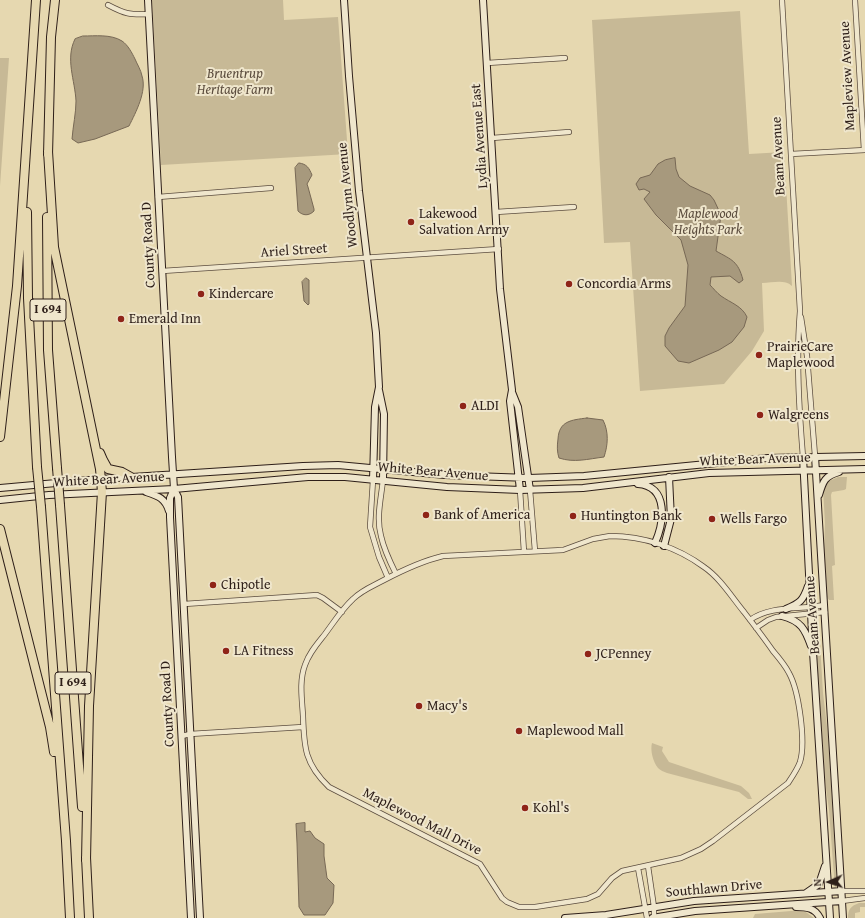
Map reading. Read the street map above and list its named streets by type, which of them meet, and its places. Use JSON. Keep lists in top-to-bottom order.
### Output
{
  "streets": {
    "highway": ["I 694"],
    "street": [
      "Mapleview Avenue",
      "Lydia Avenue East",
      "Beam Avenue",
      "Woodlynn Avenue",
      "County Road D",
      "Ariel Street",
      "White Bear Avenue",
      "Maplewood Mall Drive",
      "Southlawn Drive"
    ]
  },
  "crossings": [
    ["Lydia Avenue East", "Ariel Street"],
    ["Lydia Avenue East", "White Bear Avenue"],
    ["Beam Avenue", "White Bear Avenue"],
    ["Beam Avenue", "Southlawn Drive"],
    ["Woodlynn Avenue", "Ariel Street"],
    ["Woodlynn Avenue", "White Bear Avenue"],
    ["County Road D", "Ariel Street"],
    ["County Road D", "White Bear Avenue"]
  ],
  "parks": ["Bruentrup Heritage Farm", "Maplewood Heights Park"],
  "places": [
    "Lakewood Salvation Army",
    "Concordia Arms",
    "Kindercare",
    "Emerald Inn",
    "PrairieCare Maplewood",
    "ALDI",
    "Walgreens",
    "Bank of America",
    "Huntington Bank",
    "Wells Fargo",
    "Chipotle",
    "LA Fitness",
    "JCPenney",
    "Macy's",
    "Maplewood Mall",
    "Kohl's"
  ],
  "north": "left"
}
